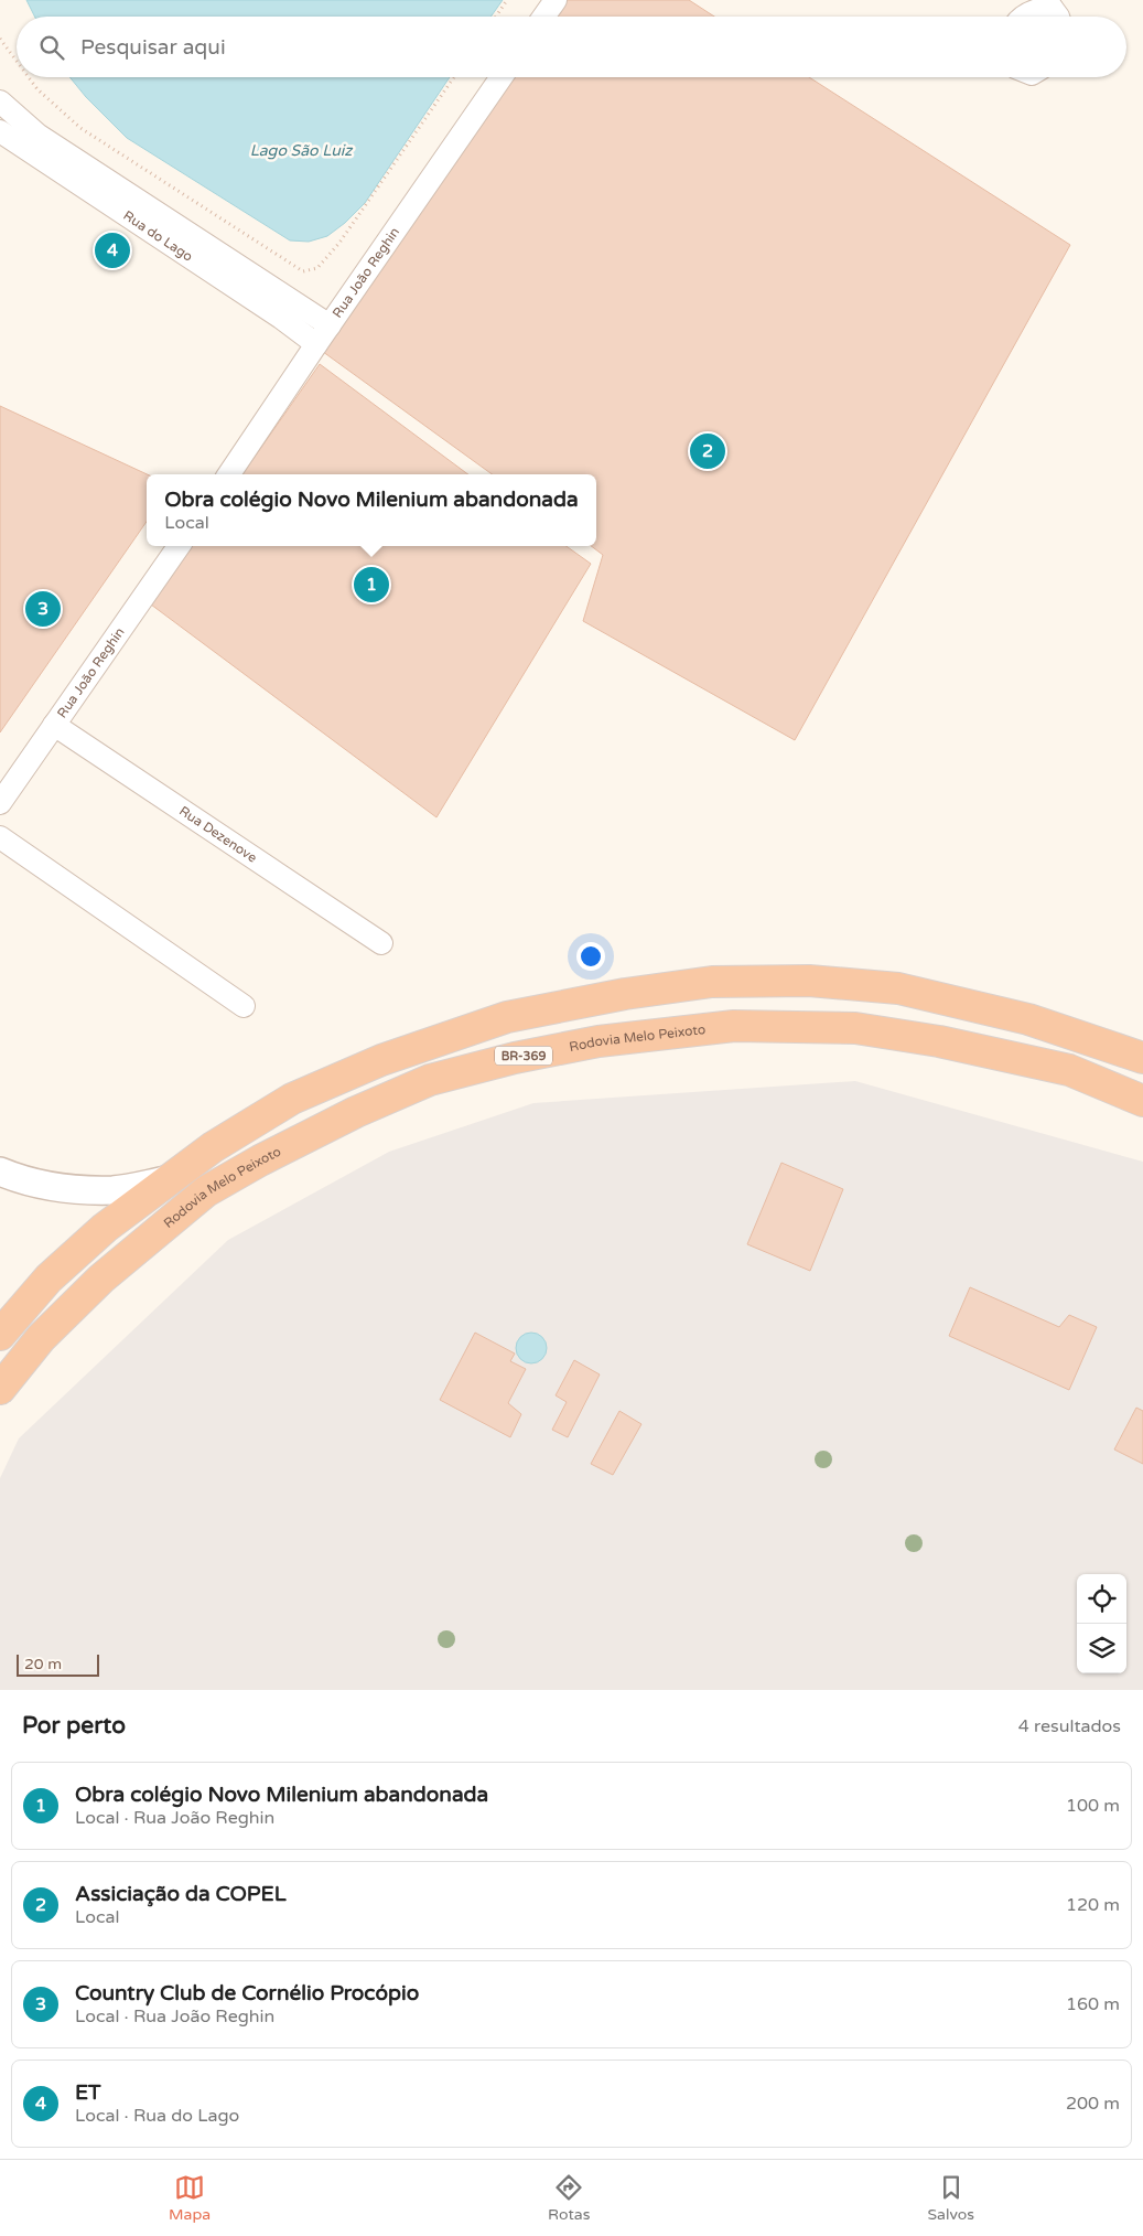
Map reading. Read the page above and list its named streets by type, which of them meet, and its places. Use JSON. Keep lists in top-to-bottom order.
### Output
{
  "streets": {
    "highway": ["Rodovia Melo Peixoto", "BR-369"],
    "street": ["Rua do Lago", "Rua João Reghin", "Rua Dezenove"]
  },
  "crossings": [
    ["Rua do Lago", "Rua João Reghin"],
    ["Rua João Reghin", "Rua Dezenove"]
  ],
  "water": ["Lago São Luiz"],
  "scale_bar": "20 m",
  "page": {
    "search": "Pesquisar aqui",
    "pins": [
      "4",
      "2",
      "1",
      "3"
    ],
    "popup": ["Obra colégio Novo Milenium abandonada", "Local"],
    "scale": "20 m",
    "heading": ["Por perto", "4 resultados"],
    "list": [
      {
        "mark": "1",
        "name": "Obra colégio Novo Milenium abandonada",
        "note": "Local · Rua João Reghin",
        "value": "100 m"
      },
      {
        "mark": "2",
        "name": "Assiciação da COPEL",
        "note": "Local",
        "value": "120 m"
      },
      {
        "mark": "3",
        "name": "Country Club de Cornélio Procópio",
        "note": "Local · Rua João Reghin",
        "value": "160 m"
      },
      {
        "mark": "4",
        "name": "ET",
        "note": "Local · Rua do Lago",
        "value": "200 m"
      }
    ],
    "nav": ["Mapa", "Rotas", "Salvos"]
  }
}
